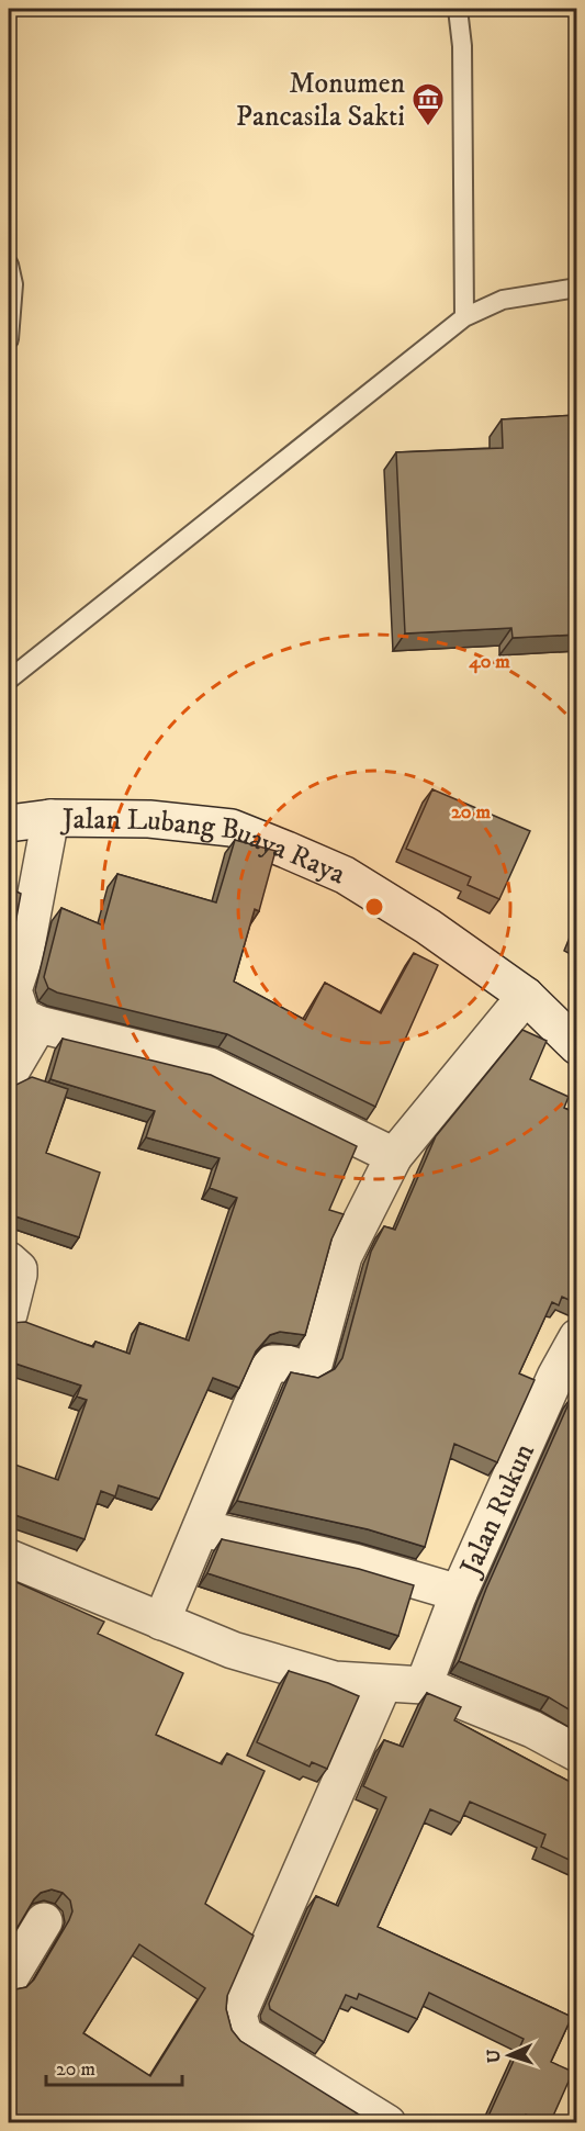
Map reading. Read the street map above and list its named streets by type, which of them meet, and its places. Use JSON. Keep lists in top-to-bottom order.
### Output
{
  "streets": {
    "street": ["Jalan Lubang Buaya Raya", "Jalan Rukun"]
  },
  "places": {
    "museum": ["Monumen Pancasila Sakti"]
  },
  "scale_bar": "20 m",
  "north": "left",
  "rings": ["40 m", "20 m"]
}
